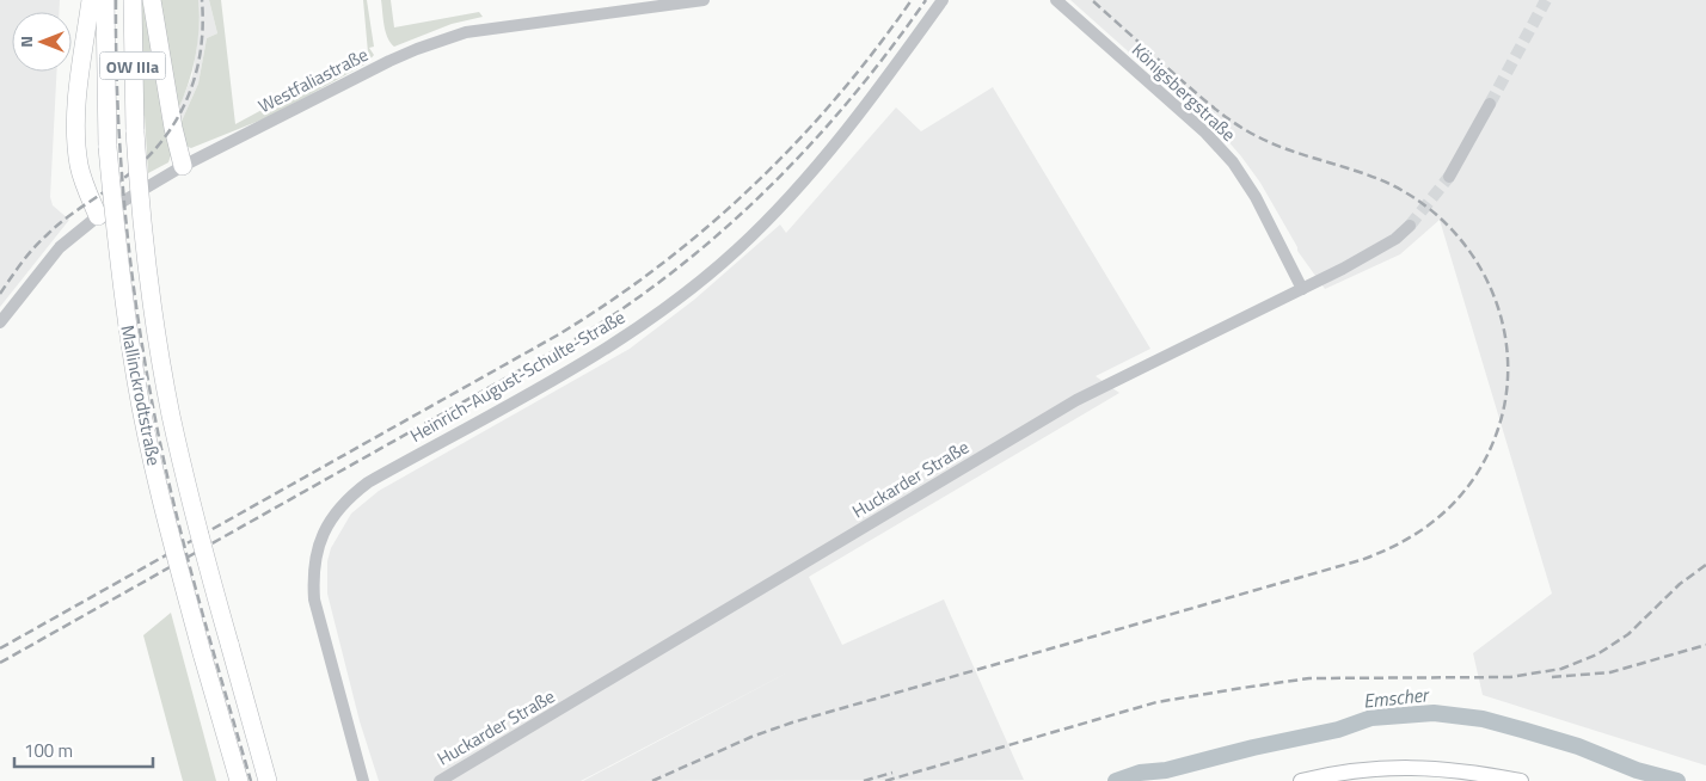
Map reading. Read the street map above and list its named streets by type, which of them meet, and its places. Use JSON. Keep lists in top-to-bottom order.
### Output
{
  "streets": {
    "highway": ["OW IIIa", "Mallinckrodtstraße"],
    "street": [
      "Westfaliastraße",
      "Königsbergstraße",
      "Heinrich-August-Schulte-Straße",
      "Huckarder Straße"
    ]
  },
  "crossings": [
    ["Königsbergstraße", "Huckarder Straße"]
  ],
  "water": ["Emscher"],
  "scale_bar": "100 m",
  "north": "left"
}
